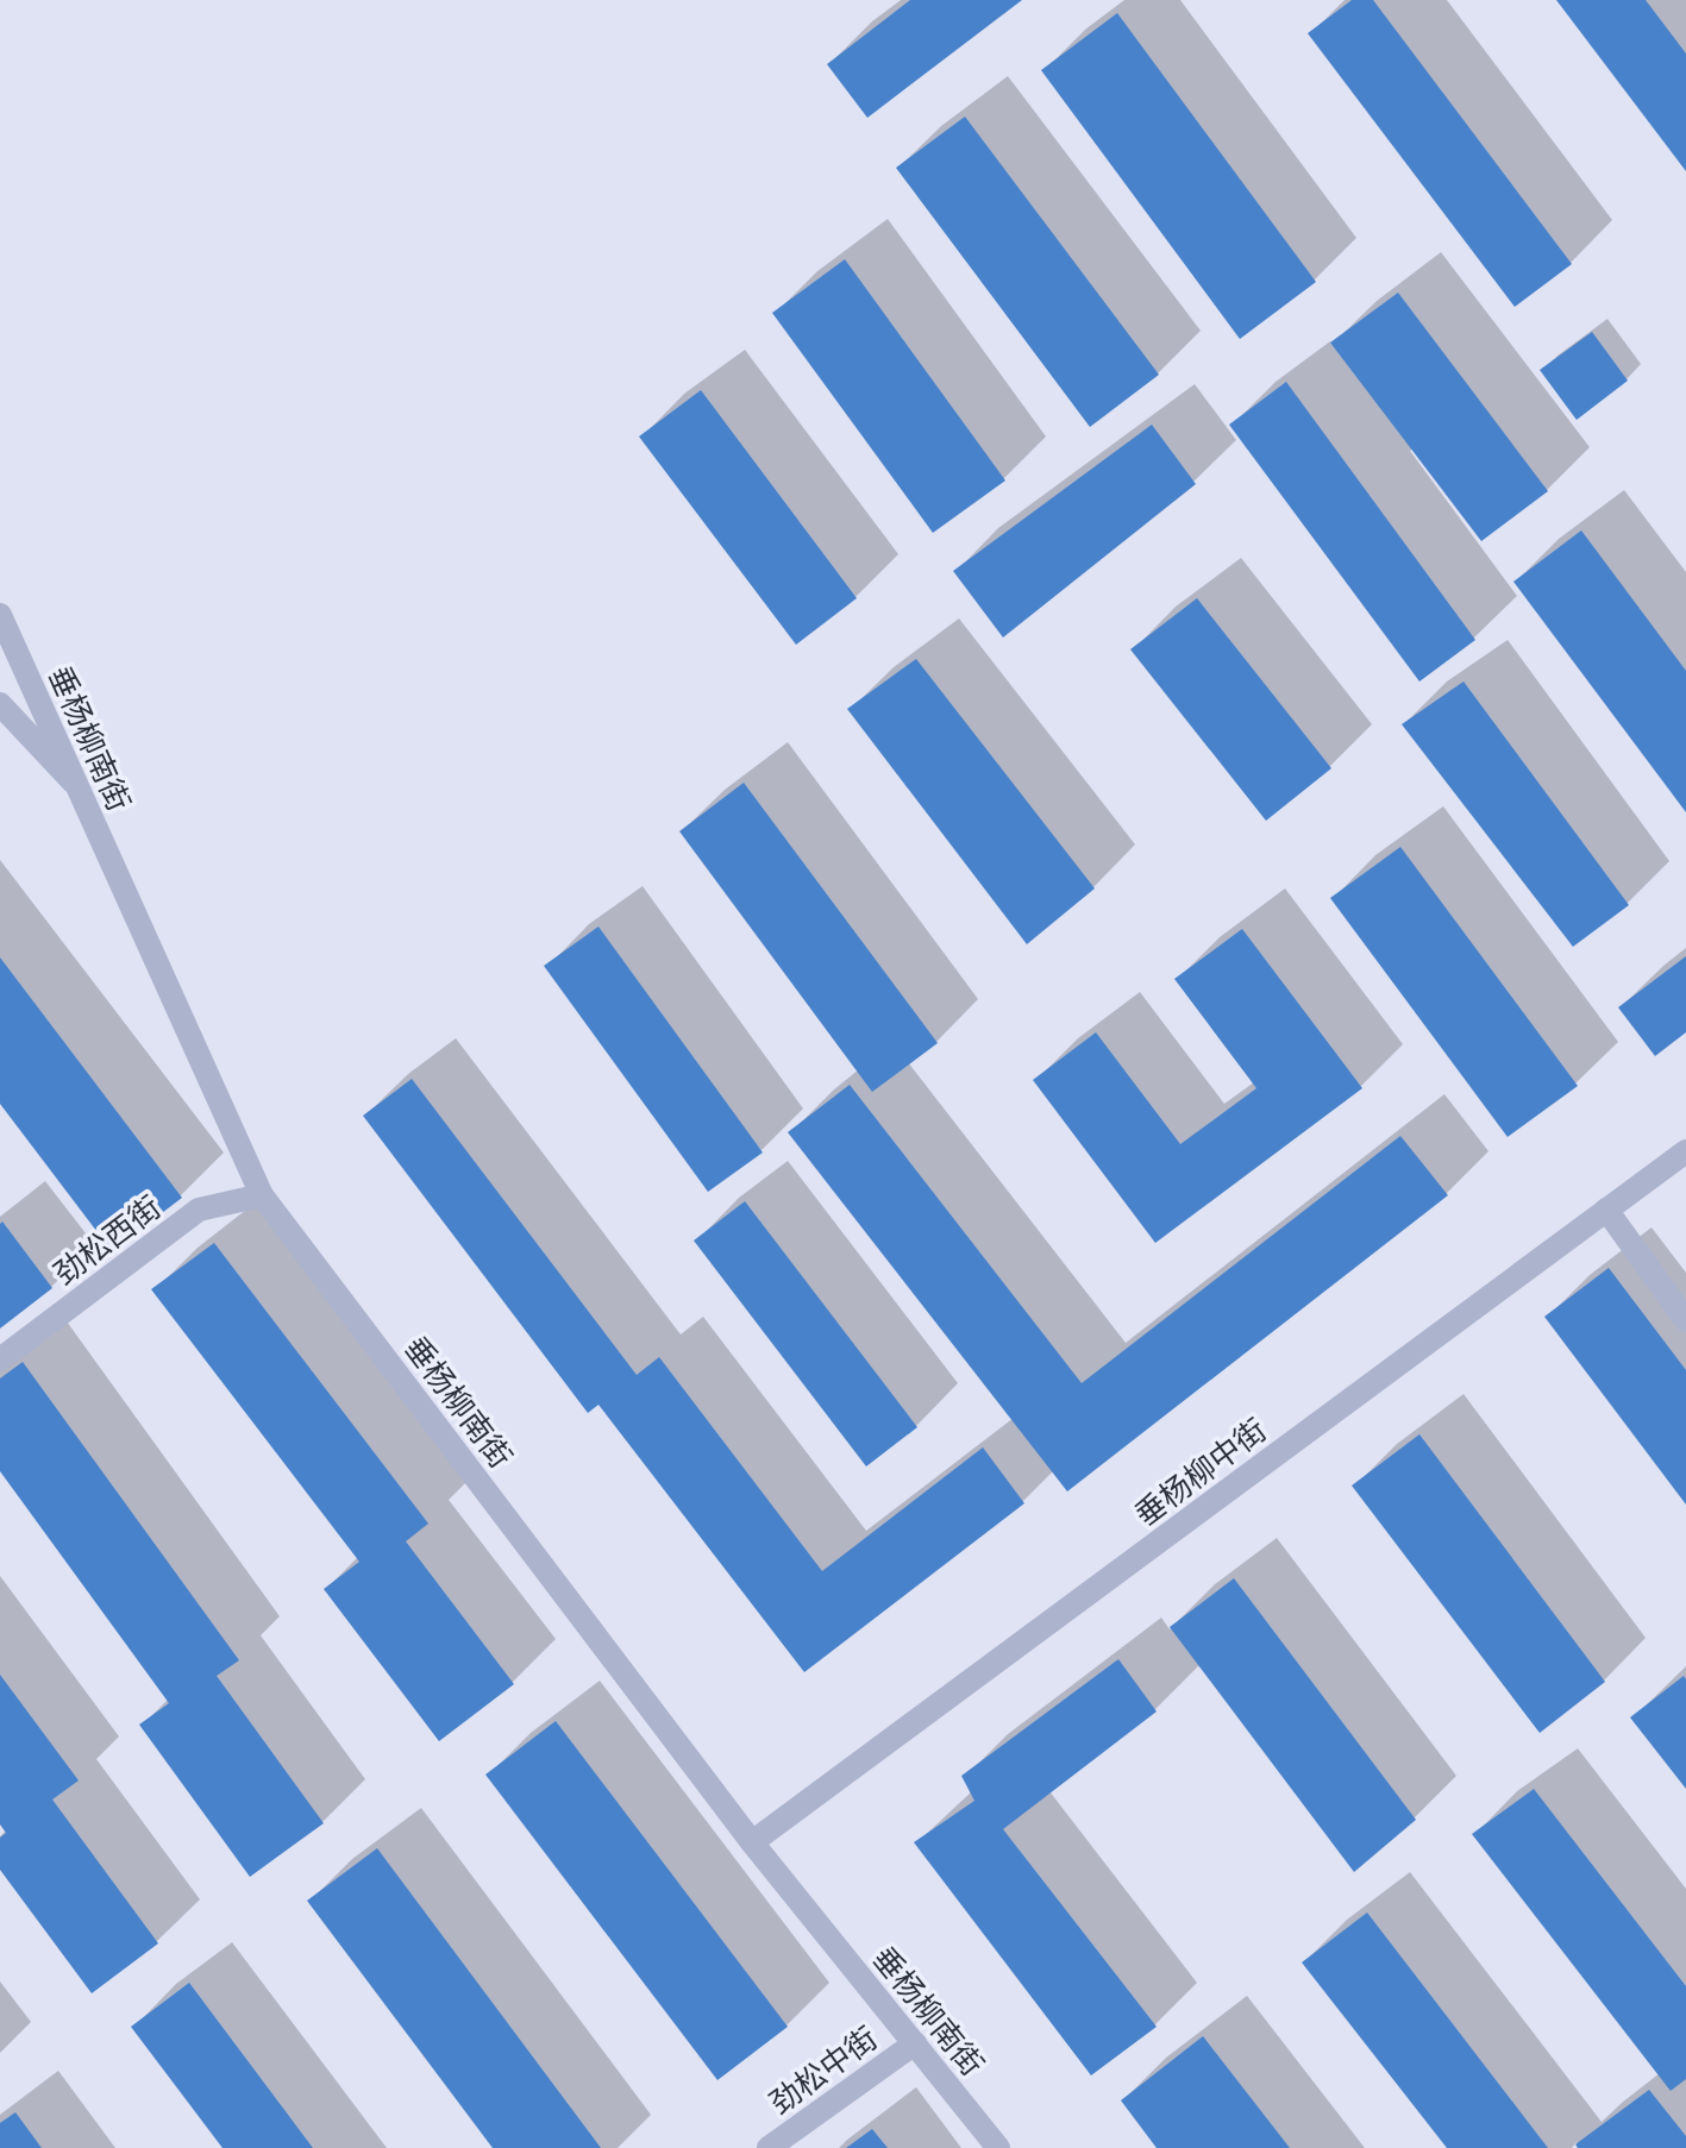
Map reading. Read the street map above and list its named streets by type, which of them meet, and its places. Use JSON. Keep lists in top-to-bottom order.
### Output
{
  "streets": {
    "street": [
      "垂杨柳南街",
      "劲松西街",
      "垂杨柳中街",
      "劲松中街"
    ]
  },
  "crossings": [
    ["垂杨柳南街", "劲松西街"],
    ["垂杨柳南街", "垂杨柳中街"],
    ["垂杨柳南街", "劲松中街"]
  ]
}
